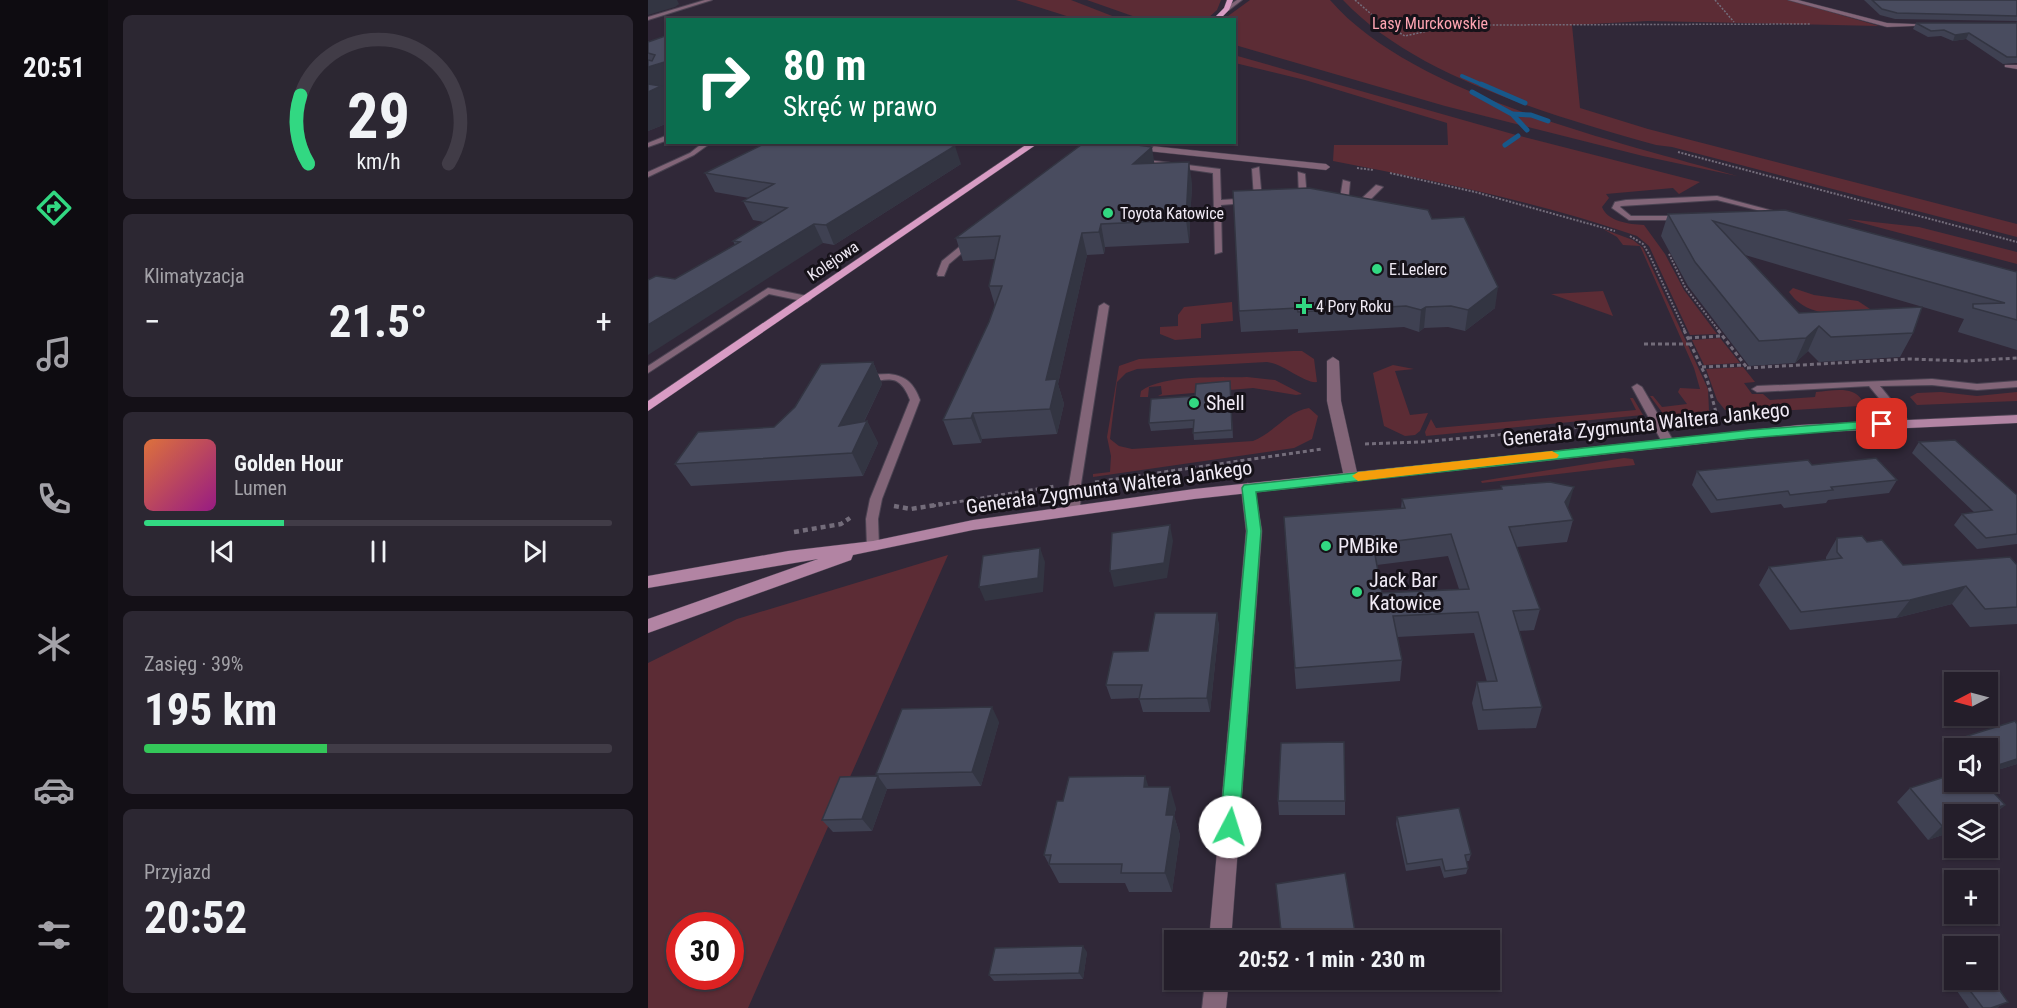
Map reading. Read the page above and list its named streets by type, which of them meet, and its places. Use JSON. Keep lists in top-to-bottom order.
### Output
{
  "streets": {
    "main road": ["Kolejowa"],
    "street": ["Generała Zygmunta Waltera Jankego"]
  },
  "parks": ["Lasy Murckowskie"],
  "places": {
    "other": [
      "Toyota Katowice",
      "E.Leclerc",
      "Shell",
      "PMBike",
      "Jack Bar Katowice"
    ],
    "health": ["4 Pory Roku"]
  },
  "north": "left",
  "page": {
    "tabs": "20:51",
    "turn": ["80 m", "Skręć w prawo"],
    "tile": [
      "Klimatyzacja",
      ["Zasięg · 39%", "195 km"],
      ["Przyjazd", "20:52"]
    ],
    "heat": ["−", "21.5°", "+"],
    "song": ["Golden Hour", "Lumen"],
    "map_buttons": ["+", "−"],
    "limit": "30",
    "trip": "20:52 · 1 min · 230 m",
    "gauge": ["29", "km/h"]
  }
}
